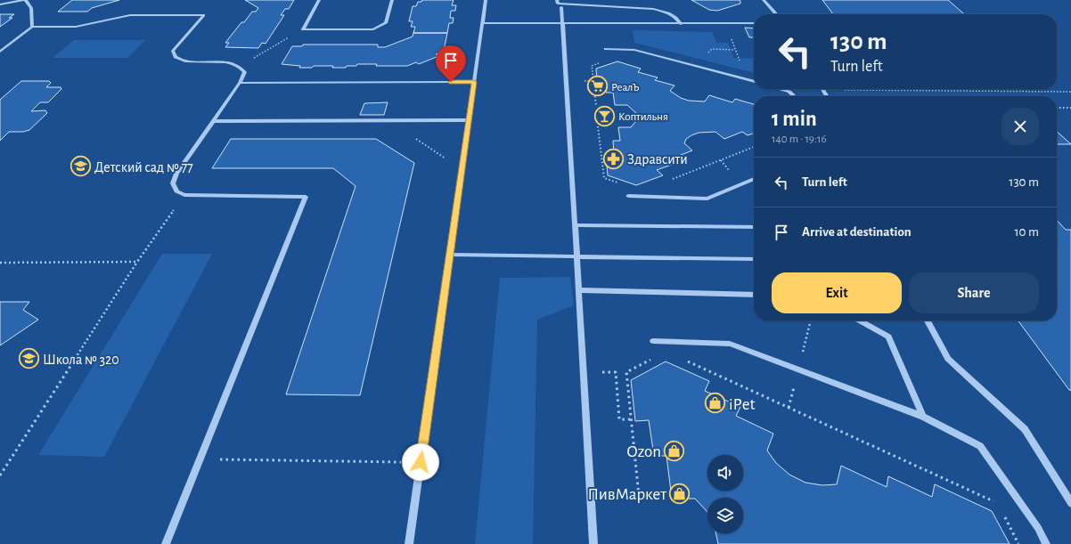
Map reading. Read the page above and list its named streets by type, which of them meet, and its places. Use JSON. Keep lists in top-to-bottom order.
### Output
{
  "places": {
    "supermarket": ["РеалЪ"],
    "bar": ["Коптильня"],
    "pharmacy": ["Здравсити"],
    "school or university": ["Детский сад № 77", "Школа № 320"],
    "shop": ["iРet", "Ozon", "ПивМаркет"]
  },
  "page": {
    "turn": ["130 m", "Turn left"],
    "heading": ["1 min", "140 m · 19:16"],
    "list": [
      {
        "name": "Turn left",
        "value": "130 m"
      },
      {
        "name": "Arrive at destination",
        "value": "10 m"
      }
    ],
    "buttons": ["Exit", "Share"]
  }
}
